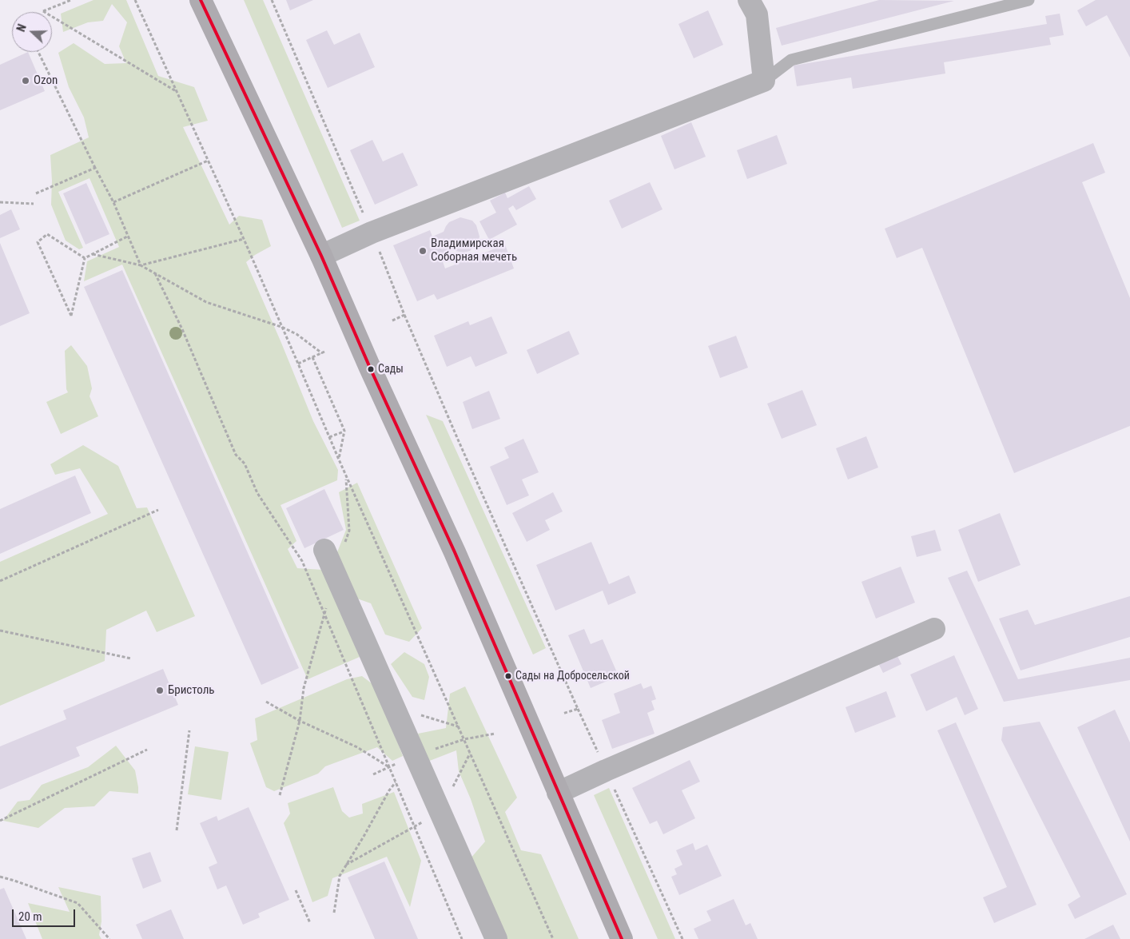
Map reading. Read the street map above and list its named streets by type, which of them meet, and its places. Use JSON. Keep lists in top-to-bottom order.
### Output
{
  "places": [
    "Ozon",
    "Владимирская Соборная мечеть",
    "Сады",
    "Сады на Добросельской",
    "Бристоль"
  ],
  "scale_bar": "20 m",
  "north": "left"
}
